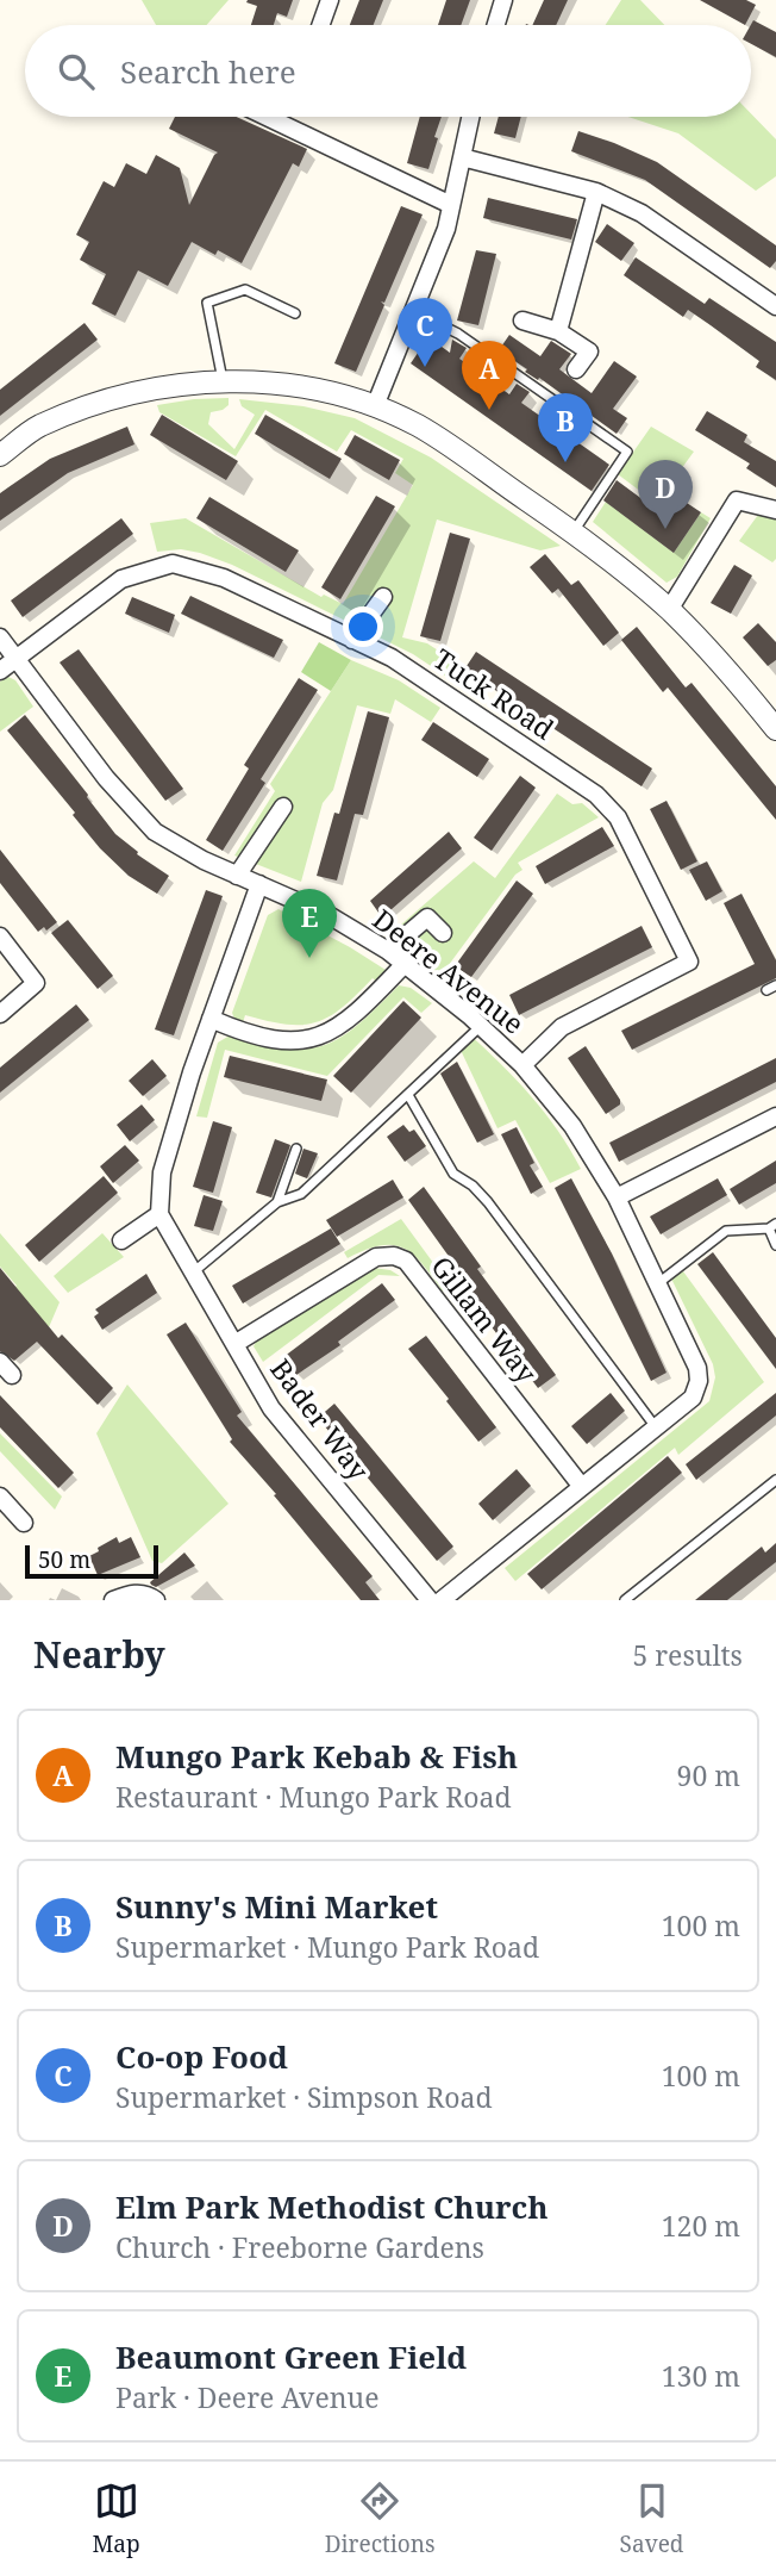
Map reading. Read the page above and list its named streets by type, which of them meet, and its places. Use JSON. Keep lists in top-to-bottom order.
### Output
{
  "streets": {
    "street": [
      "Tuck Road",
      "Deere Avenue",
      "Gillam Way",
      "Bader Way"
    ]
  },
  "crossings": [
    ["Tuck Road", "Deere Avenue"],
    ["Deere Avenue", "Gillam Way"],
    ["Gillam Way", "Bader Way"]
  ],
  "scale_bar": "50 m",
  "page": {
    "search": "Search here",
    "pins": [
      "C",
      "A",
      "B",
      "D",
      "E"
    ],
    "scale": "50 m",
    "heading": ["Nearby", "5 results"],
    "list": [
      {
        "mark": "A",
        "name": "Mungo Park Kebab & Fish",
        "note": "Restaurant · Mungo Park Road",
        "value": "90 m"
      },
      {
        "mark": "B",
        "name": "Sunny's Mini Market",
        "note": "Supermarket · Mungo Park Road",
        "value": "100 m"
      },
      {
        "mark": "C",
        "name": "Co-op Food",
        "note": "Supermarket · Simpson Road",
        "value": "100 m"
      },
      {
        "mark": "D",
        "name": "Elm Park Methodist Church",
        "note": "Church · Freeborne Gardens",
        "value": "120 m"
      },
      {
        "mark": "E",
        "name": "Beaumont Green Field",
        "note": "Park · Deere Avenue",
        "value": "130 m"
      }
    ],
    "nav": ["Map", "Directions", "Saved"]
  }
}
